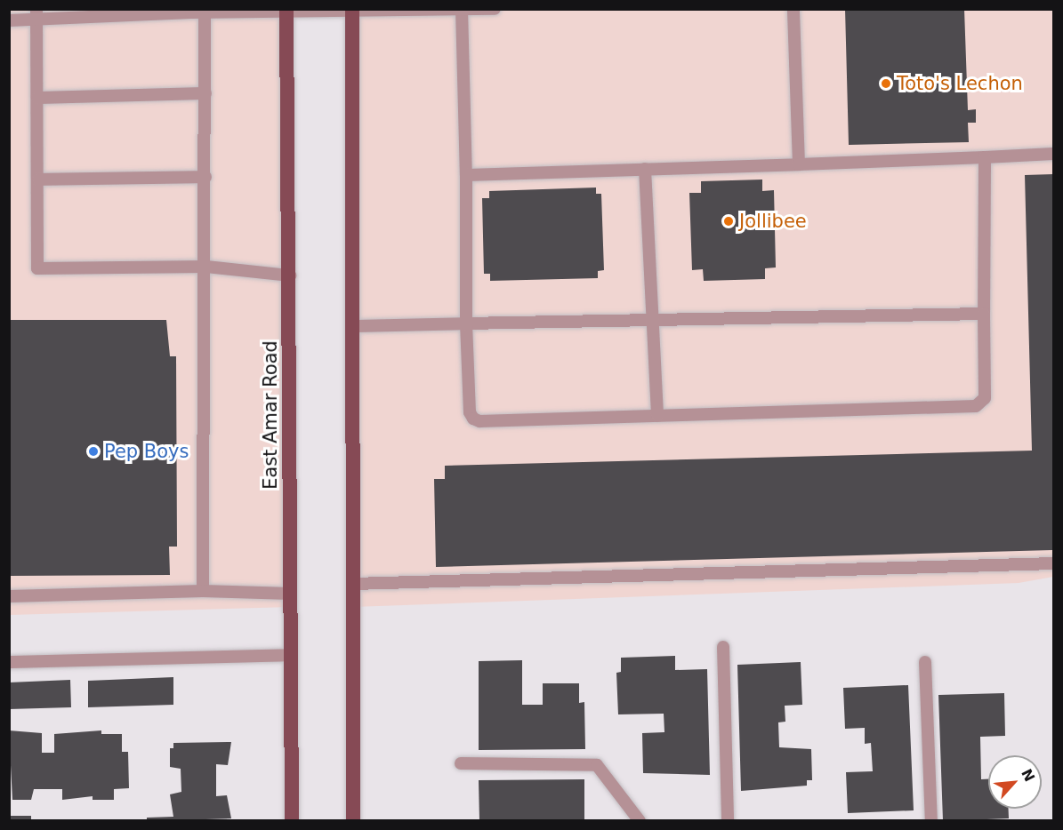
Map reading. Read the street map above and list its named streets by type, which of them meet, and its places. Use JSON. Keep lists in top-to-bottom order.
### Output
{
  "streets": {
    "main road": ["East Amar Road"]
  },
  "places": ["Toto's Lechon", "Jollibee", "Pep Boys"],
  "north": "top right"
}
